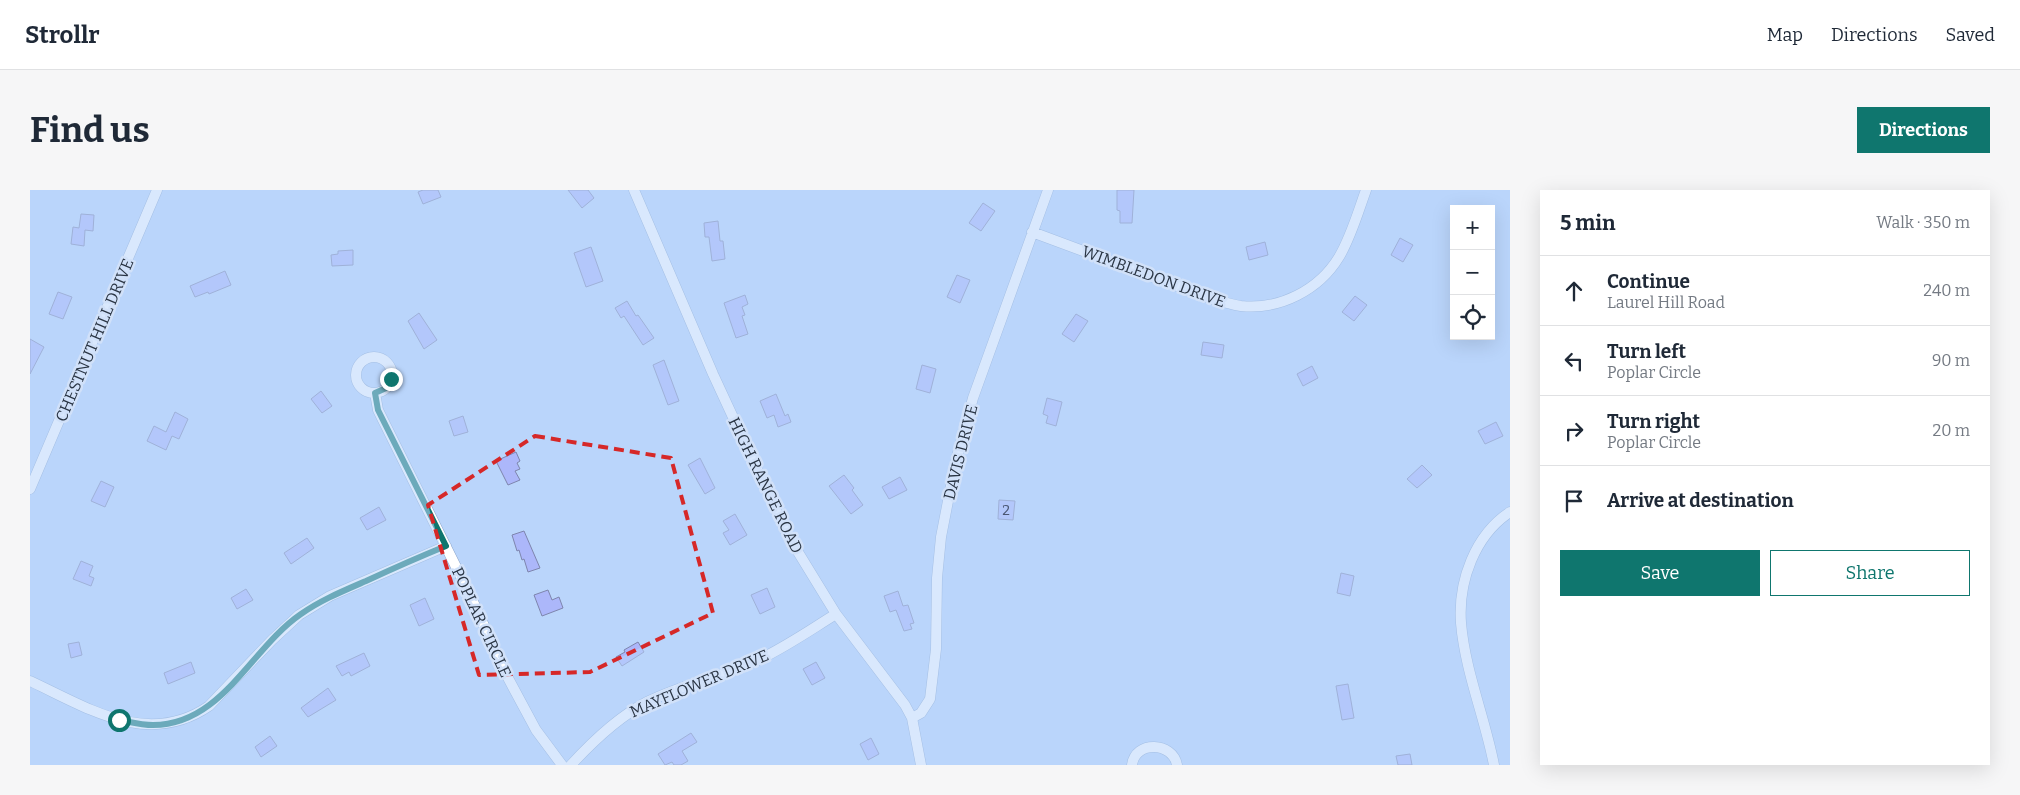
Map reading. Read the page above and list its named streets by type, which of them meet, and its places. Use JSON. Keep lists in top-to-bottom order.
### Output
{
  "streets": {
    "street": [
      "WIMBLEDON DRIVE",
      "CHESTNUT HILL DRIVE",
      "DAVIS DRIVE",
      "HIGH RANGE ROAD",
      "POPLAR CIRCLE",
      "MAYFLOWER DRIVE"
    ]
  },
  "crossings": [
    ["WIMBLEDON DRIVE", "DAVIS DRIVE"],
    ["DAVIS DRIVE", "HIGH RANGE ROAD"],
    ["HIGH RANGE ROAD", "MAYFLOWER DRIVE"]
  ],
  "house_numbers": ["2"],
  "page": {
    "header": "Strollr",
    "nav": ["Map", "Directions", "Saved"],
    "buttons": [
      "Directions",
      ["Save", "Share"]
    ],
    "title": "Find us",
    "heading": ["5 min", "Walk · 350 m"],
    "map_buttons": ["+", "−"],
    "list": [
      ["Continue", "Laurel Hill Road", "240 m"],
      ["Turn left", "Poplar Circle", "90 m"],
      ["Turn right", "Poplar Circle", "20 m"],
      "Arrive at destination"
    ]
  }
}
